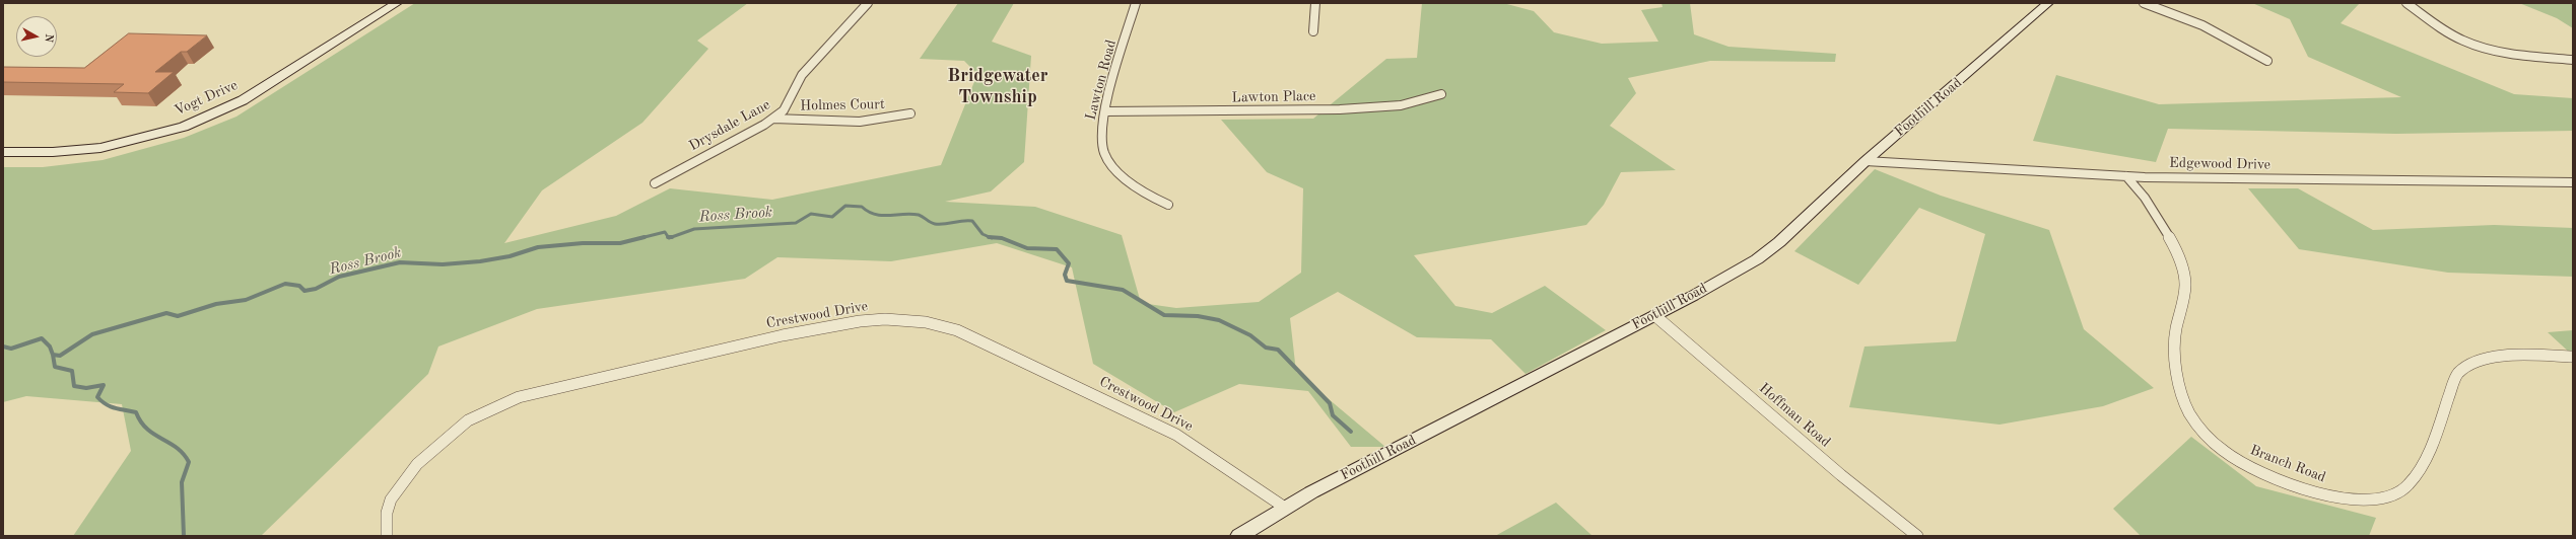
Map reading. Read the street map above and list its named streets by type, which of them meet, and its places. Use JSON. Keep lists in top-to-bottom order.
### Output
{
  "streets": {
    "street": [
      "Lawton Road",
      "Lawton Place",
      "Vogt Drive",
      "Holmes Court",
      "Foothill Road",
      "Drysdale Lane",
      "Edgewood Drive",
      "Crestwood Drive",
      "Hoffman Road",
      "Branch Road"
    ]
  },
  "crossings": [
    ["Lawton Road", "Lawton Place"],
    ["Holmes Court", "Drysdale Lane"],
    ["Foothill Road", "Edgewood Drive"],
    ["Foothill Road", "Crestwood Drive"],
    ["Foothill Road", "Hoffman Road"],
    ["Edgewood Drive", "Branch Road"]
  ],
  "districts": ["Bridgewater Township"],
  "water": ["Ross Brook"],
  "north": "right"
}
